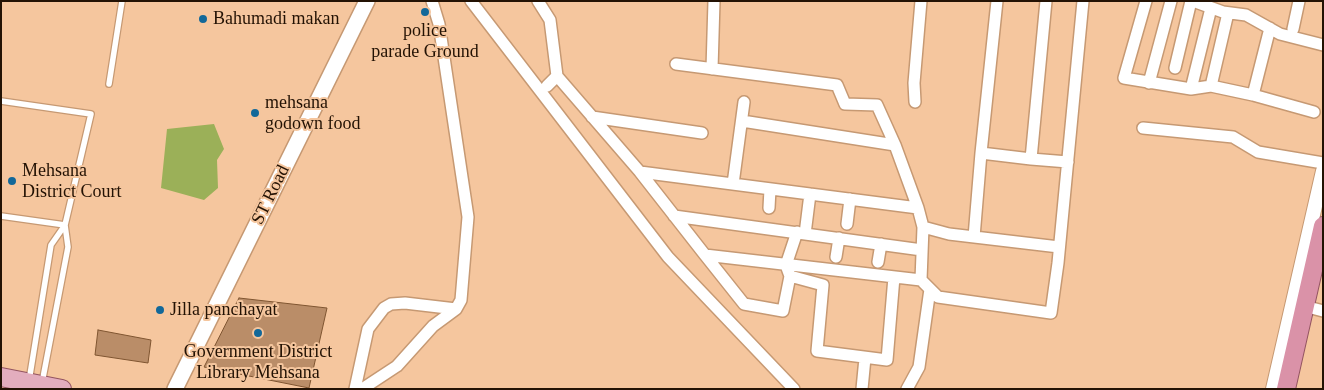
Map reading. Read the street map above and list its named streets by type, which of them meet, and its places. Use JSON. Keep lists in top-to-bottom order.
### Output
{
  "streets": {
    "main road": ["ST Road"]
  },
  "places": [
    "police parade Ground",
    "Bahumadi makan",
    "mehsana godown food",
    "Mehsana District Court",
    "Jilla panchayat",
    "Government District Library Mehsana"
  ]
}
